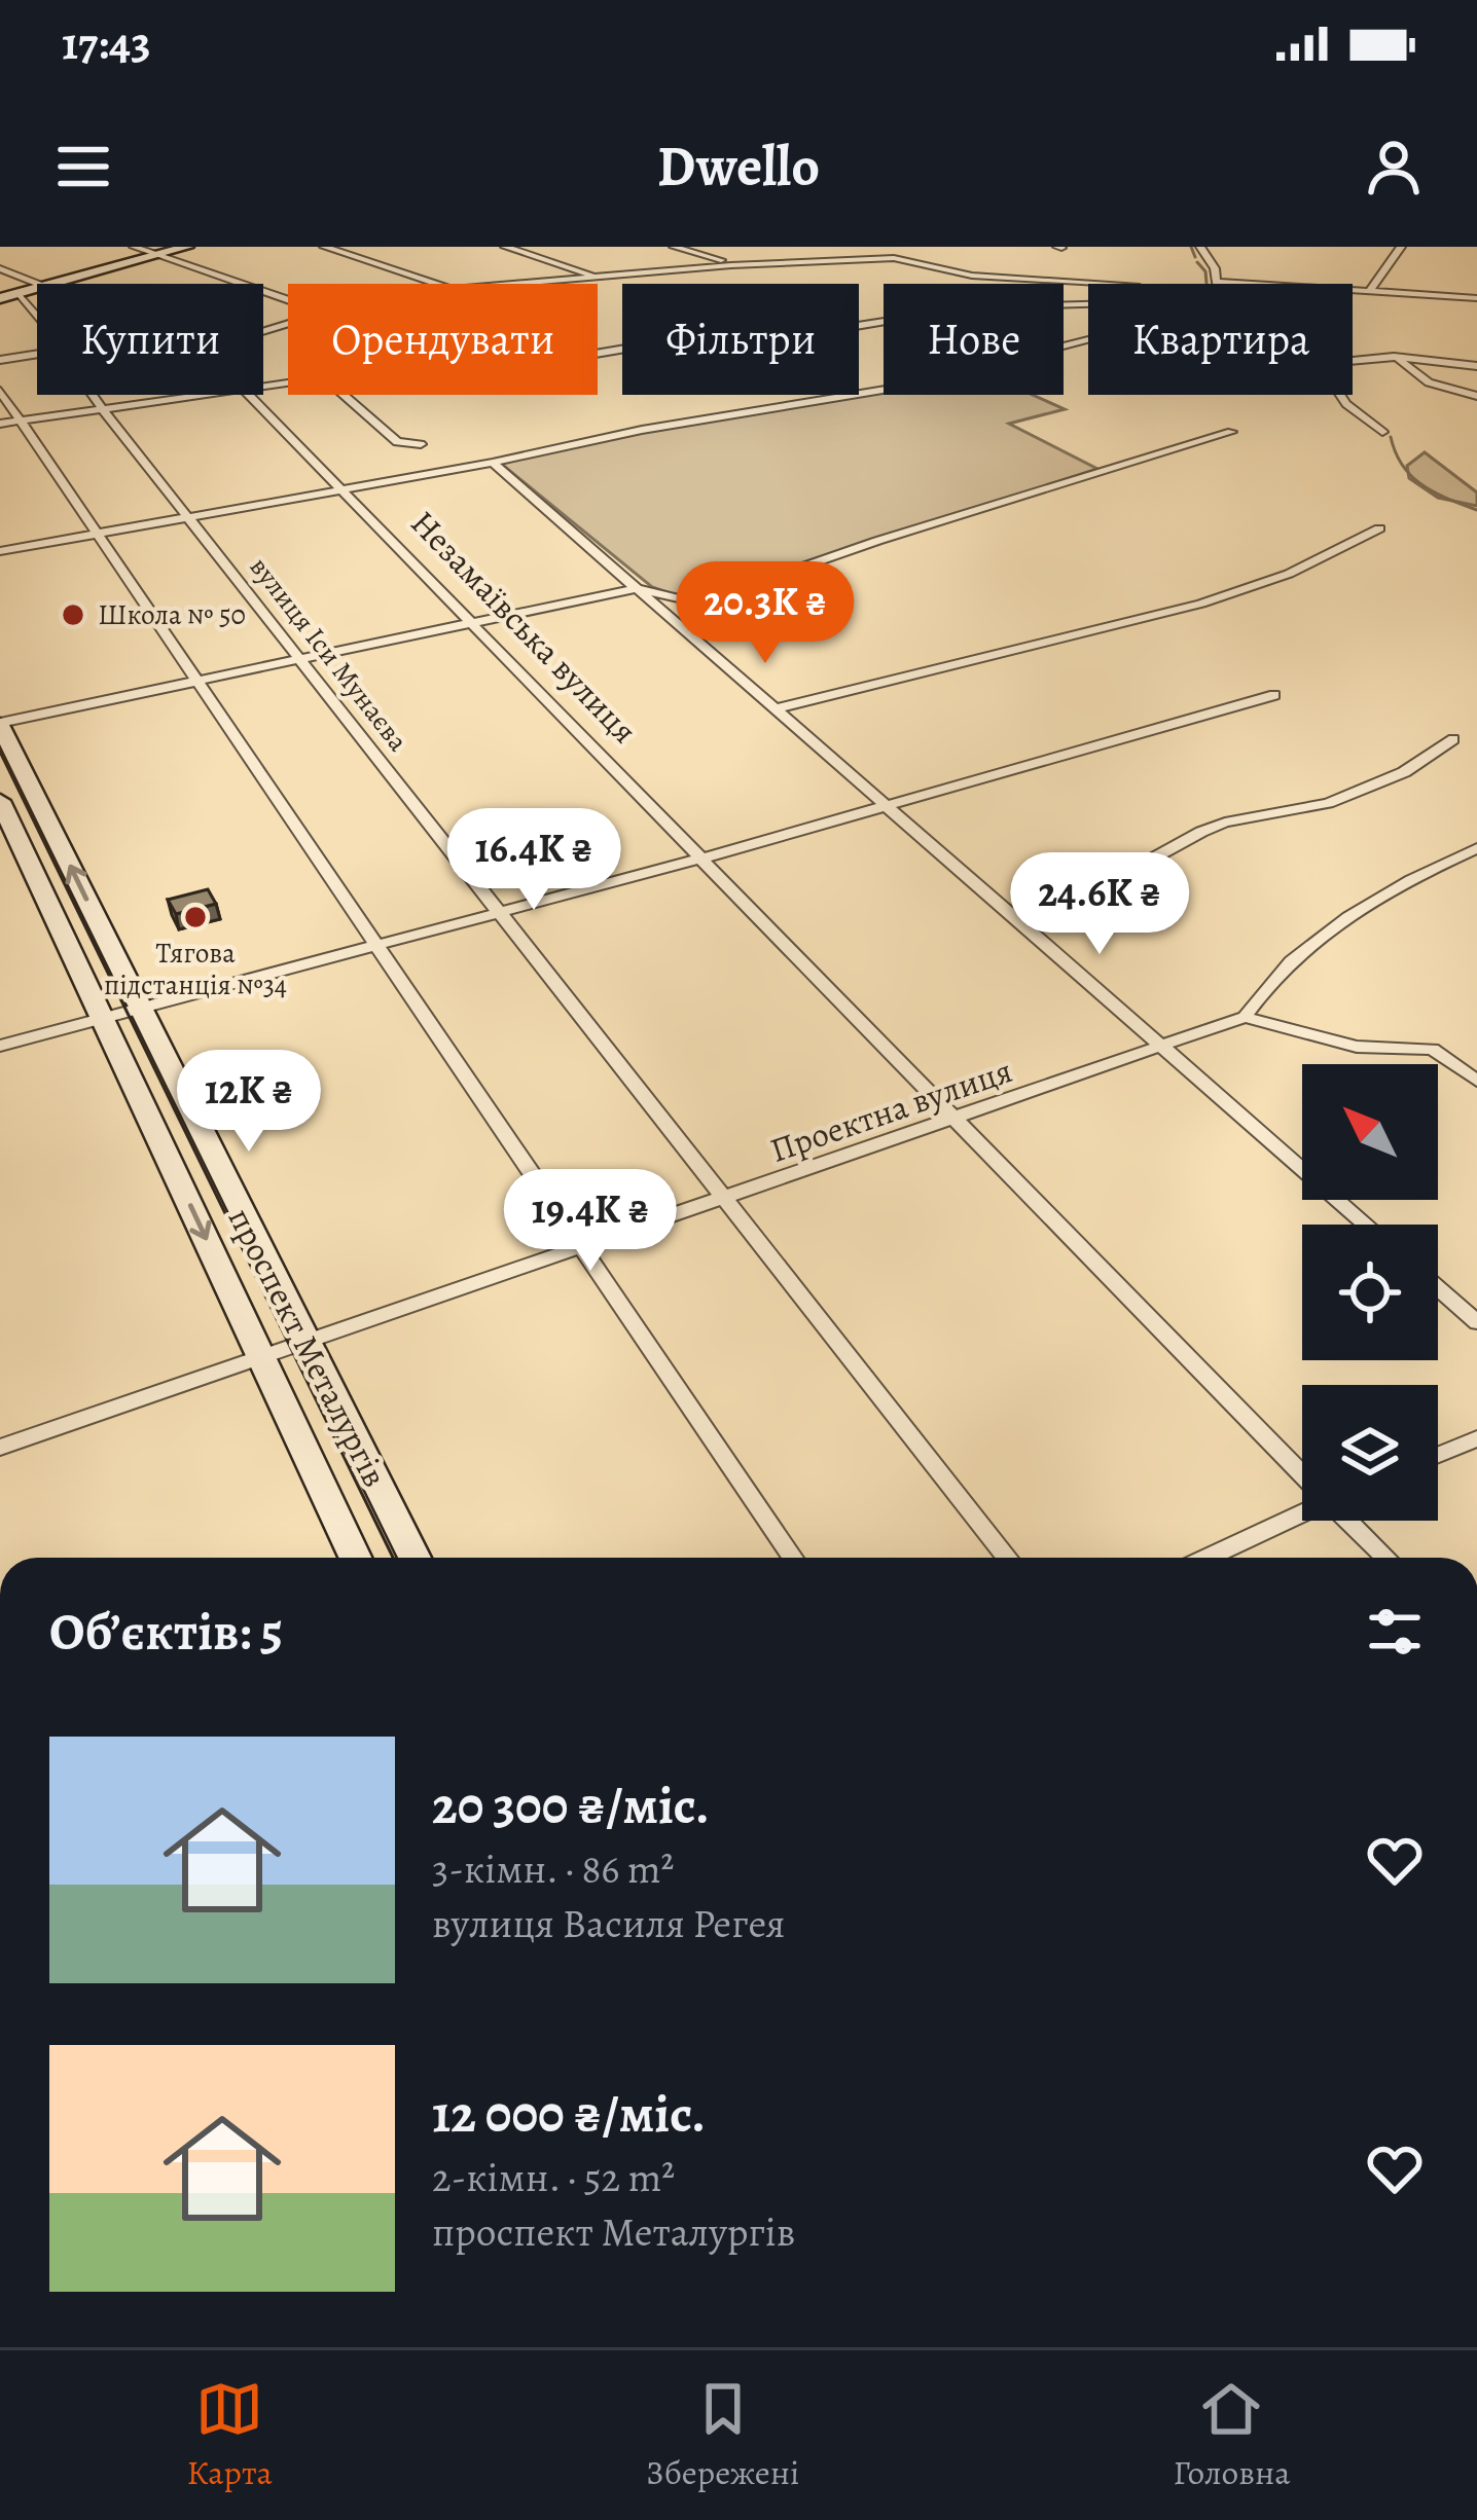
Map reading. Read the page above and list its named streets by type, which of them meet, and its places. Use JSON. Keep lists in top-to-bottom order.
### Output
{
  "streets": {
    "main road": ["проспект Металургів"],
    "street": ["Незамаївська вулиця", "вулиця Іси Мунаєва", "Проектна вулиця"]
  },
  "crossings": [
    ["Незамаївська вулиця", "Проектна вулиця"],
    ["вулиця Іси Мунаєва", "Проектна вулиця"],
    ["Проектна вулиця", "проспект Металургів"]
  ],
  "places": ["Школа № 50", "Тягова пiдстанцiя №34"],
  "north": "top left",
  "page": {
    "status": "17:43",
    "header": "Dwello",
    "chip": [
      "Купити",
      "Орендувати",
      "Фільтри",
      "Нове",
      "Квартира"
    ],
    "price": [
      "20.3K ₴",
      "16.4K ₴",
      "24.6K ₴",
      "12K ₴",
      "19.4K ₴"
    ],
    "heading": "Об’єктів: 5",
    "list": [
      {
        "name": "20 300 ₴/міс.",
        "note": "3-кімн. · 86 m² · вулиця Василя Регея"
      },
      {
        "name": "12 000 ₴/міс.",
        "note": "2-кімн. · 52 m² · проспект Металургів"
      }
    ],
    "tabs": ["Карта", "Збережені", "Головна"]
  }
}
